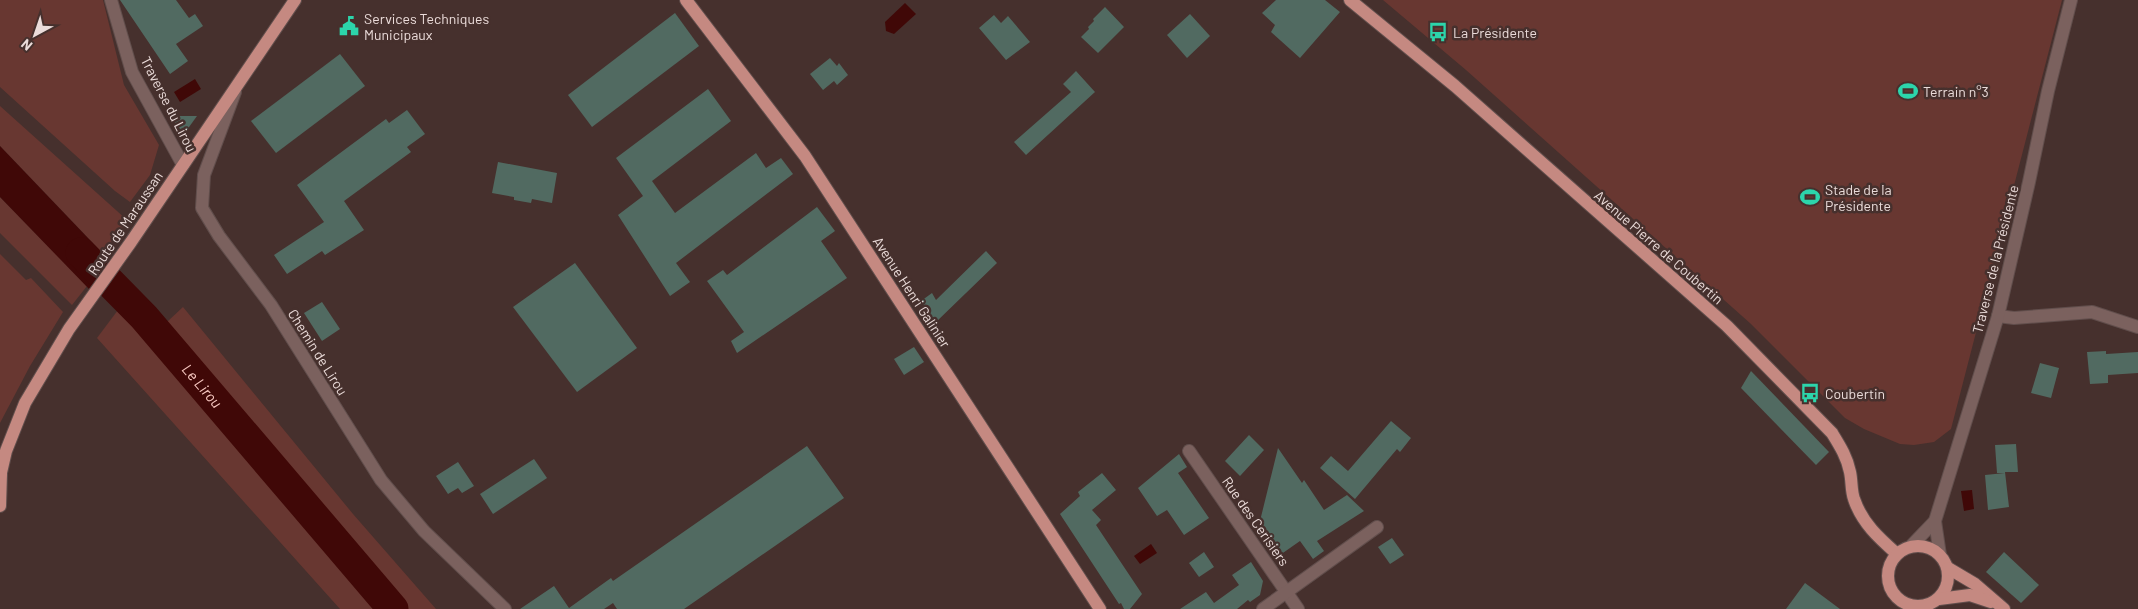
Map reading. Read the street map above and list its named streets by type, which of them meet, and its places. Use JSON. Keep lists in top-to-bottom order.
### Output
{
  "streets": {
    "main road": ["Route de Maraussan", "Avenue Pierre de Coubertin", "Avenue Henri Galinier"],
    "street": [
      "Traverse du Lirou",
      "Traverse de la Présidente",
      "Chemin de Lirou",
      "Rue des Cerisiers"
    ]
  },
  "crossings": [
    ["Traverse du Lirou", "Route de Maraussan"],
    ["Route de Maraussan", "Chemin de Lirou"],
    ["Avenue Pierre de Coubertin", "Traverse de la Présidente"]
  ],
  "water": ["Le Lirou"],
  "places": {
    "public building": ["Services Techniques Municipaux"],
    "bus stop": ["La Présidente", "Coubertin"],
    "sports": ["Terrain n°3", "Stade de la Présidente"]
  },
  "north": "bottom left"
}
